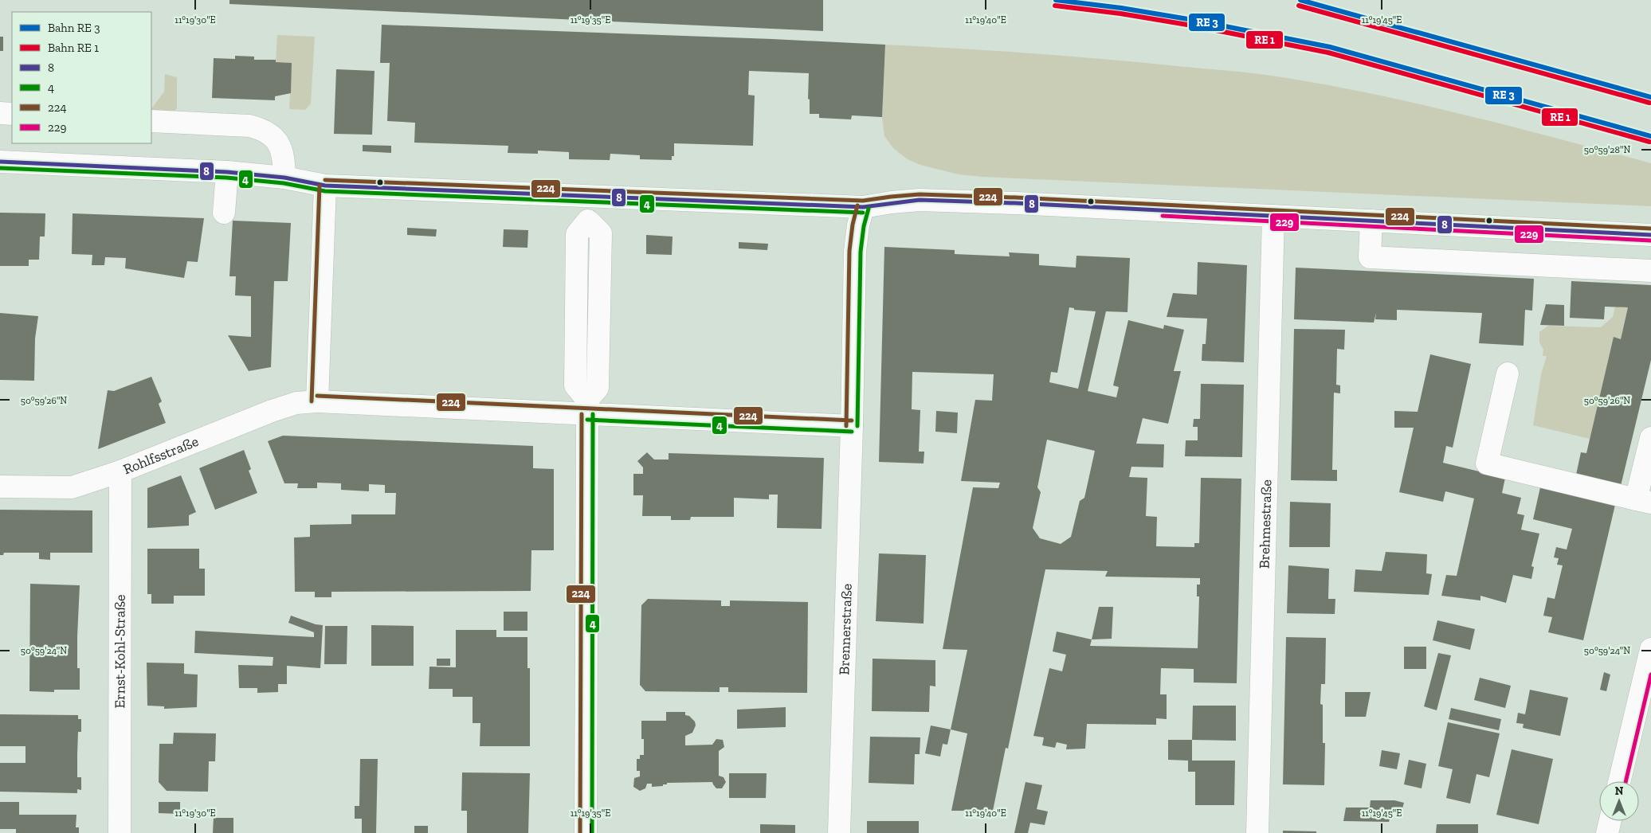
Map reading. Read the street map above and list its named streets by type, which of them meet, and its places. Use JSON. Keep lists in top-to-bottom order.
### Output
{
  "streets": {
    "street": [
      "Rohlfsstraße",
      "Brehmestraße",
      "Brennerstraße",
      "Ernst-Kohl-Straße"
    ]
  },
  "crossings": [
    ["Rohlfsstraße", "Brennerstraße"],
    ["Rohlfsstraße", "Ernst-Kohl-Straße"]
  ],
  "lines": [
    "transit line 8",
    "transit line 4",
    "transit line 224",
    "transit line 229"
  ],
  "legend": [
    "Bahn RE 3",
    "Bahn RE 1",
    "8",
    "4",
    "224",
    "229"
  ],
  "north": "top",
  "coordinates": [
    "11°19'30\"E",
    "11°19'35\"E",
    "11°19'40\"E",
    "11°19'45\"E",
    "50°59'28\"N",
    "50°59'26\"N",
    "50°59'24\"N"
  ]
}
